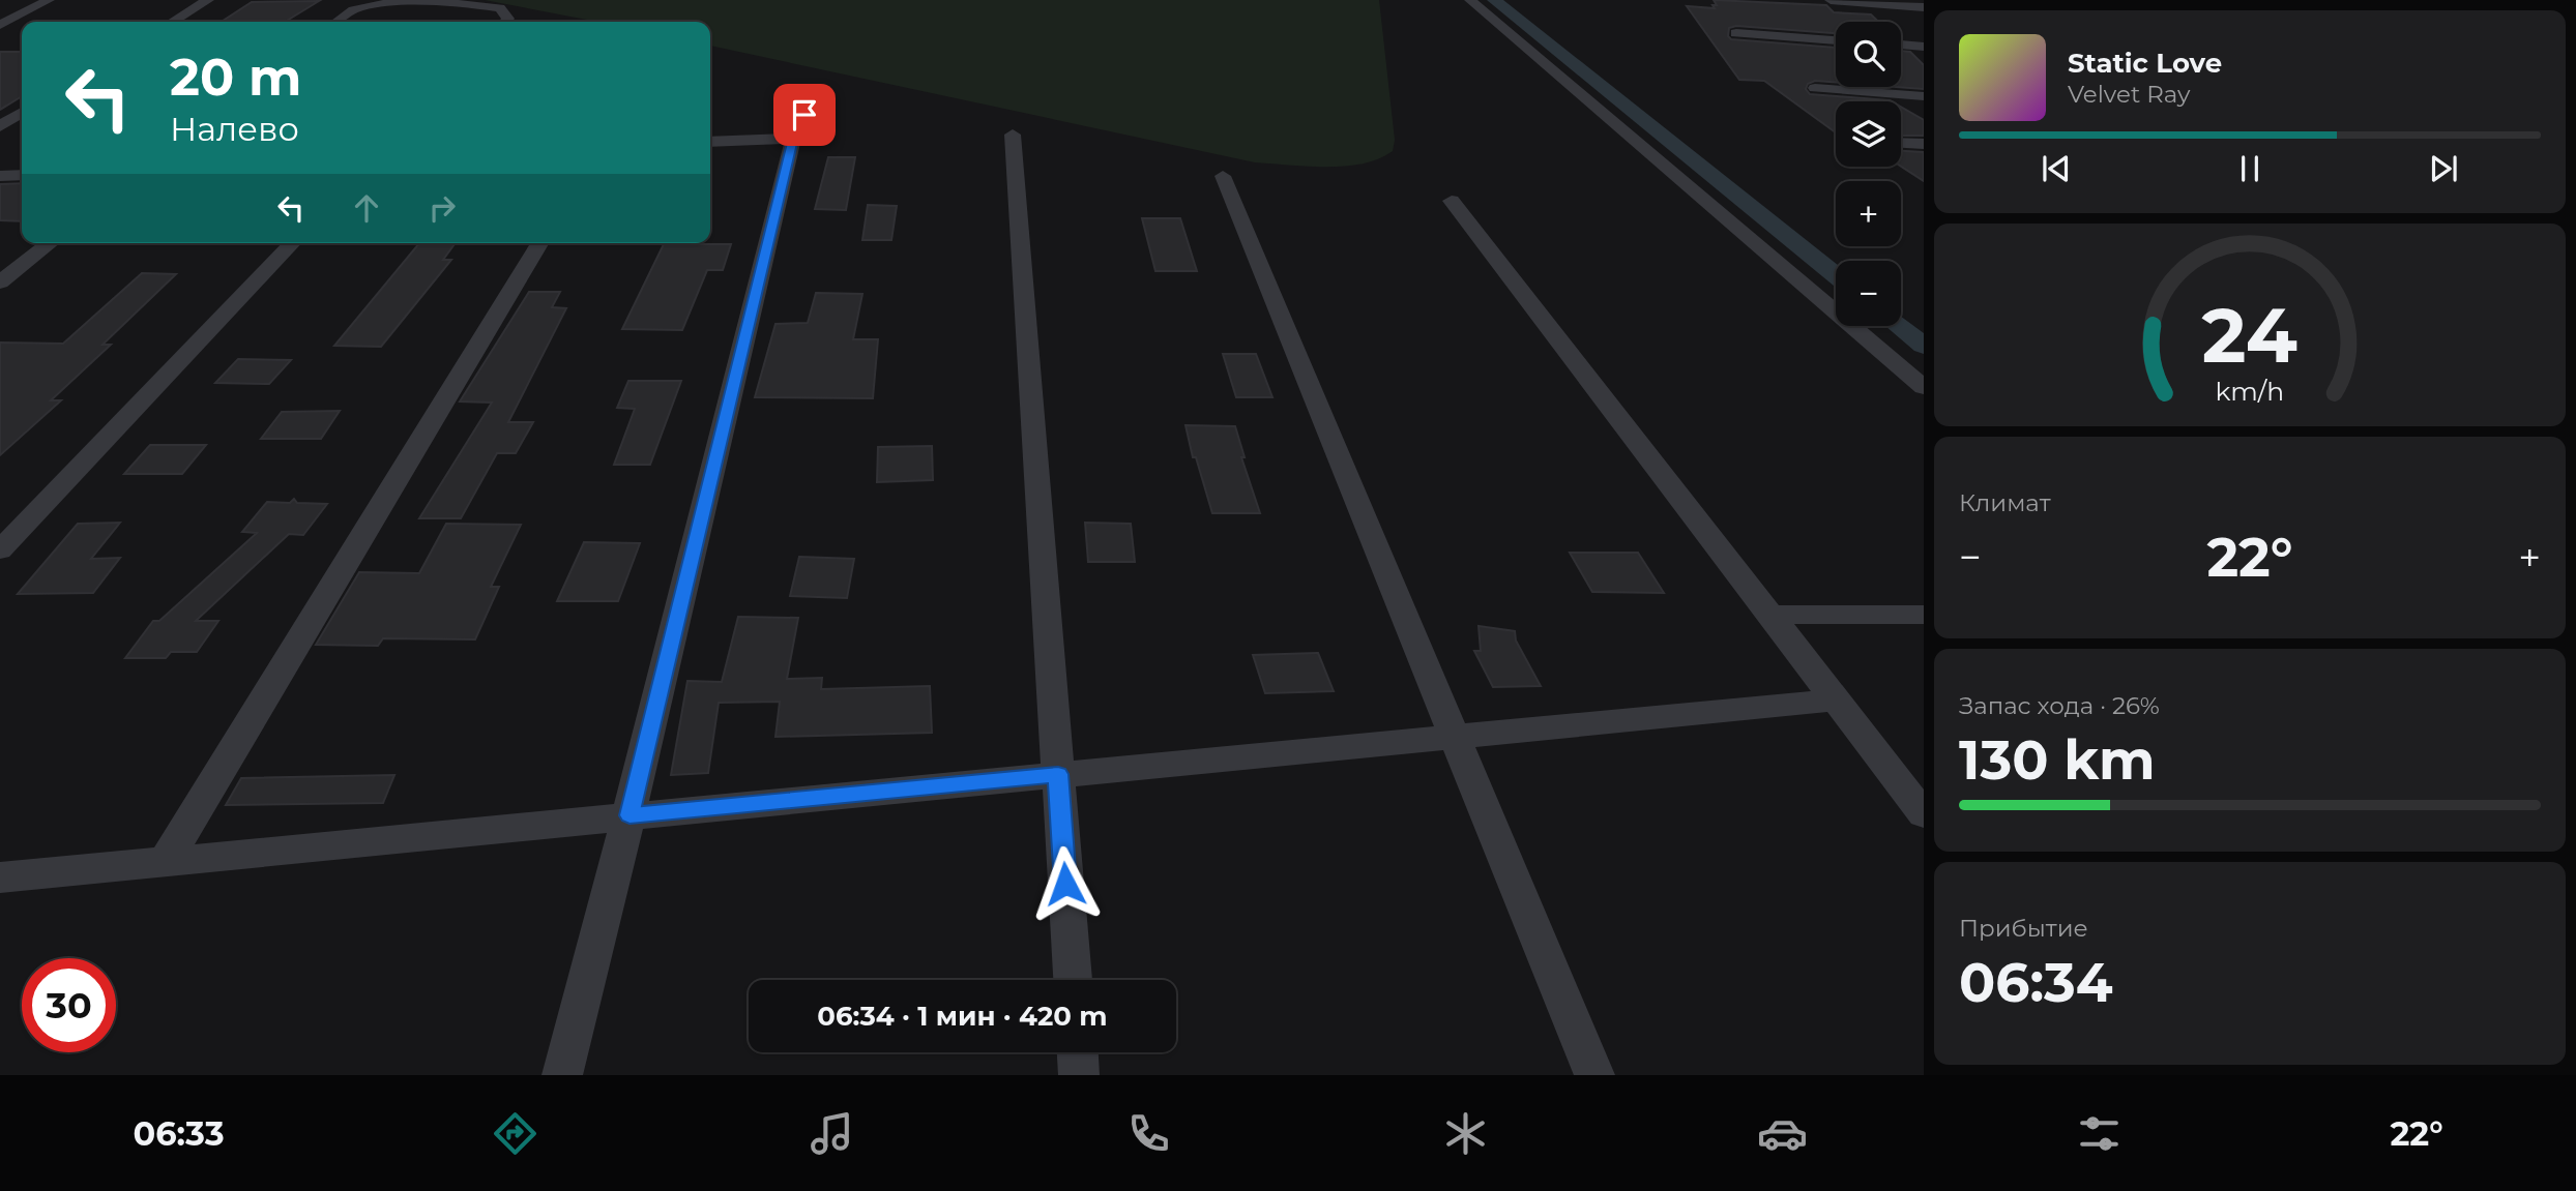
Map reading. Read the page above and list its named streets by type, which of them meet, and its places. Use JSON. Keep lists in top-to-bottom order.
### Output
{
  "page": {
    "map_buttons": ["+", "−"],
    "turn": ["20 m", "Налево"],
    "song": ["Static Love", "Velvet Ray"],
    "tile": [
      "Климат",
      ["Запас хода · 26%", "130 km"],
      ["Прибытие", "06:34"]
    ],
    "heat": ["−", "22°", "+"],
    "limit": "30",
    "trip": "06:34 · 1 мин · 420 m",
    "tabs": ["06:33", "22°"],
    "gauge": ["24", "km/h"]
  }
}
